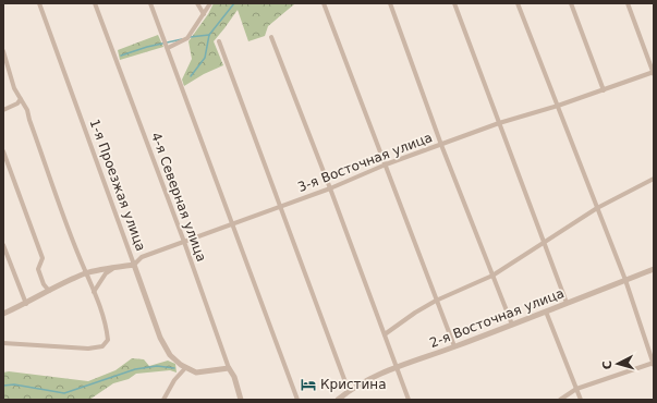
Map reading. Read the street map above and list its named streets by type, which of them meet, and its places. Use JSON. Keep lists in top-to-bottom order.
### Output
{
  "streets": {
    "street": [
      "3-я Восточная улица",
      "1-я Проезжая улица",
      "4-я Северная улица",
      "2-я Восточная улица"
    ]
  },
  "crossings": [
    ["3-я Восточная улица", "1-я Проезжая улица"],
    ["3-я Восточная улица", "4-я Северная улица"]
  ],
  "places": {
    "hotel": ["Кристина"]
  },
  "north": "left"
}
